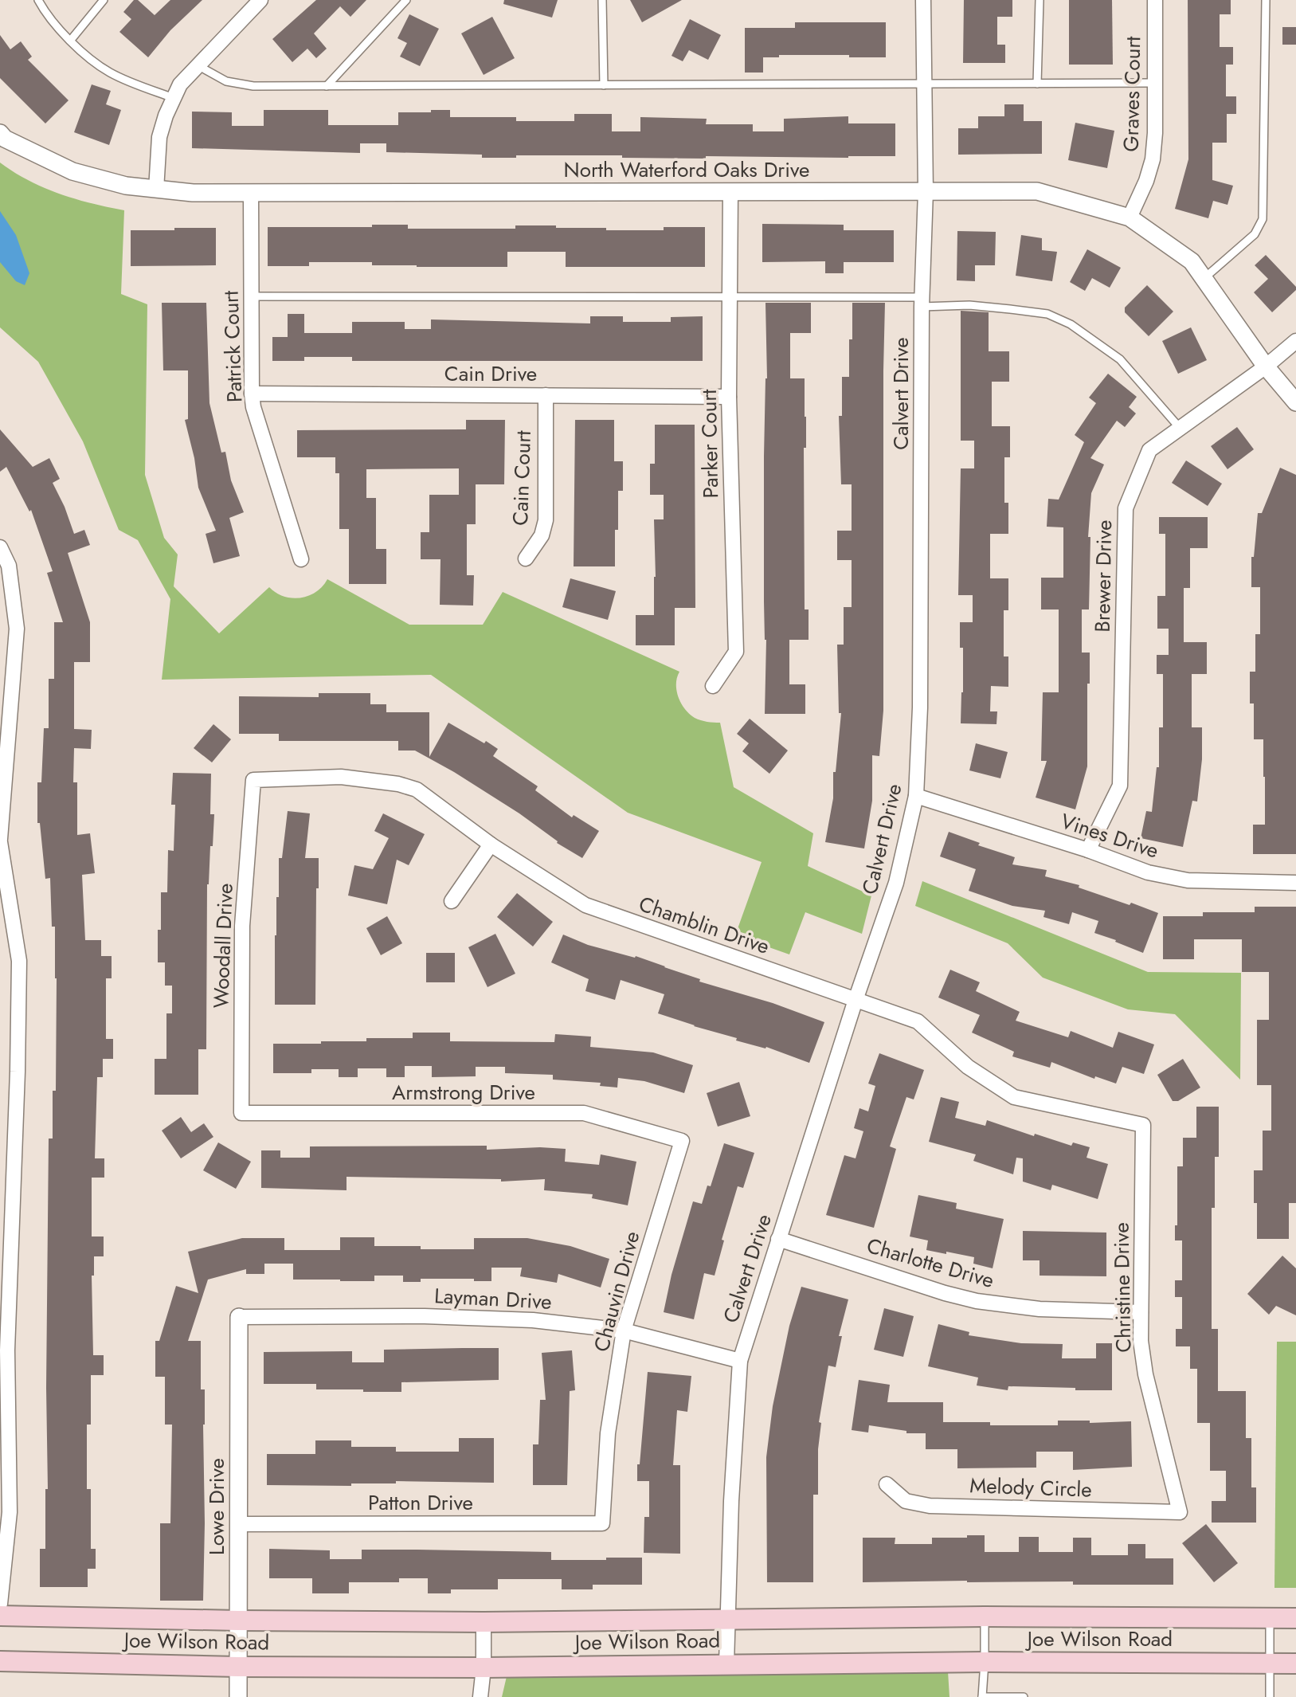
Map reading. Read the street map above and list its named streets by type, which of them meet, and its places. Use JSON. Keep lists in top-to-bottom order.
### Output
{
  "streets": {
    "main road": ["Joe Wilson Road"],
    "street": [
      "Graves Court",
      "North Waterford Oaks Drive",
      "Patrick Court",
      "Cain Drive",
      "Calvert Drive",
      "Parker Court",
      "Cain Court",
      "Brewer Drive",
      "Vines Drive",
      "Chamblin Drive",
      "Woodall Drive",
      "Armstrong Drive",
      "Charlotte Drive",
      "Christine Drive",
      "Chauvin Drive",
      "Layman Drive",
      "Melody Circle",
      "Patton Drive",
      "Lowe Drive"
    ]
  },
  "crossings": [
    ["Graves Court", "North Waterford Oaks Drive"],
    ["North Waterford Oaks Drive", "Patrick Court"],
    ["North Waterford Oaks Drive", "Calvert Drive"],
    ["North Waterford Oaks Drive", "Parker Court"],
    ["North Waterford Oaks Drive", "Brewer Drive"],
    ["Patrick Court", "Cain Drive"],
    ["Cain Drive", "Parker Court"],
    ["Cain Drive", "Cain Court"],
    ["Calvert Drive", "Vines Drive"],
    ["Calvert Drive", "Chamblin Drive"],
    ["Calvert Drive", "Charlotte Drive"],
    ["Calvert Drive", "Layman Drive"],
    ["Calvert Drive", "Joe Wilson Road"],
    ["Brewer Drive", "Vines Drive"],
    ["Chamblin Drive", "Woodall Drive"],
    ["Chamblin Drive", "Christine Drive"],
    ["Woodall Drive", "Armstrong Drive"],
    ["Armstrong Drive", "Chauvin Drive"],
    ["Charlotte Drive", "Christine Drive"],
    ["Christine Drive", "Melody Circle"],
    ["Chauvin Drive", "Layman Drive"],
    ["Chauvin Drive", "Patton Drive"],
    ["Layman Drive", "Lowe Drive"],
    ["Patton Drive", "Lowe Drive"],
    ["Lowe Drive", "Joe Wilson Road"]
  ]
}
